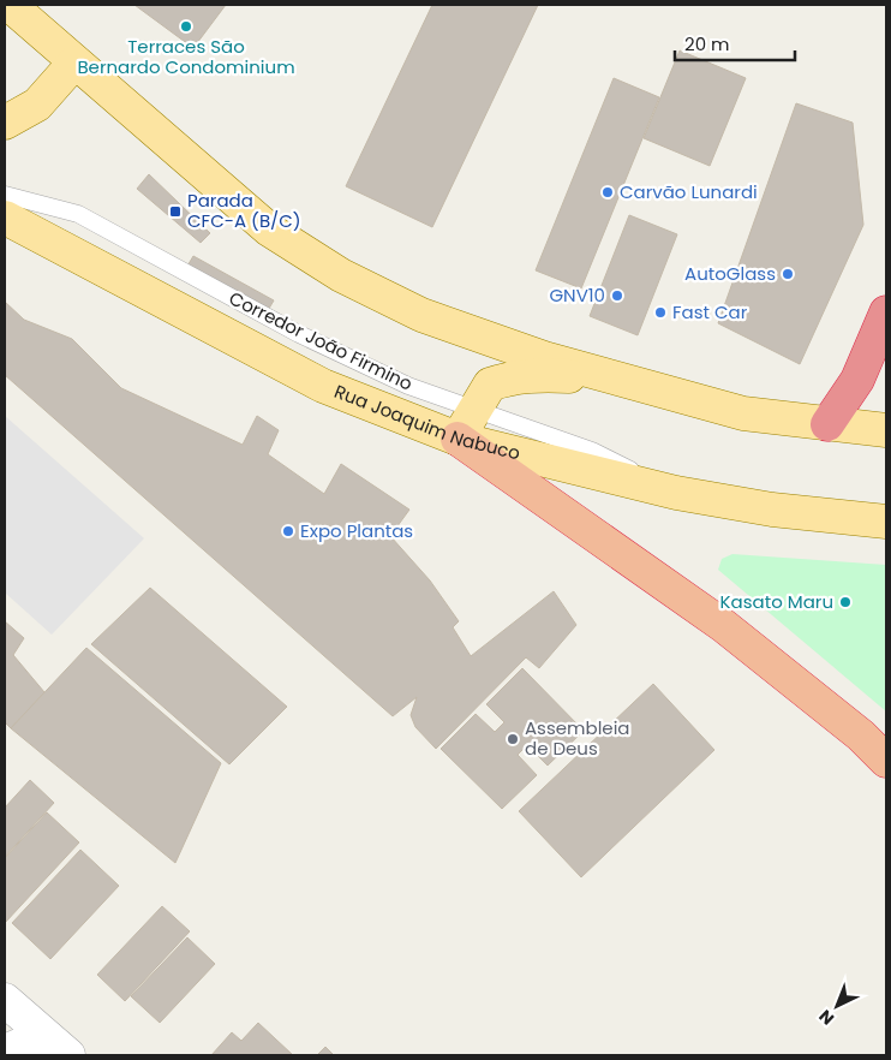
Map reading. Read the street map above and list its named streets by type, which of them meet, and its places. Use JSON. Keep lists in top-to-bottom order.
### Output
{
  "streets": {
    "main road": ["Rua Joaquim Nabuco"],
    "lane": ["Corredor João Firmino"]
  },
  "crossings": [
    ["Corredor João Firmino", "Rua Joaquim Nabuco"]
  ],
  "places": {
    "other": [
      "Terraces São Bernardo Condominium",
      "Carvão Lunardi",
      "AutoGlass",
      "GNV10",
      "Fast Car",
      "Expo Plantas",
      "Kasato Maru",
      "Assembleia de Deus"
    ],
    "transit": ["Parada CFC-A (B/C)"]
  },
  "scale_bar": "20 m",
  "north": "bottom left"
}
